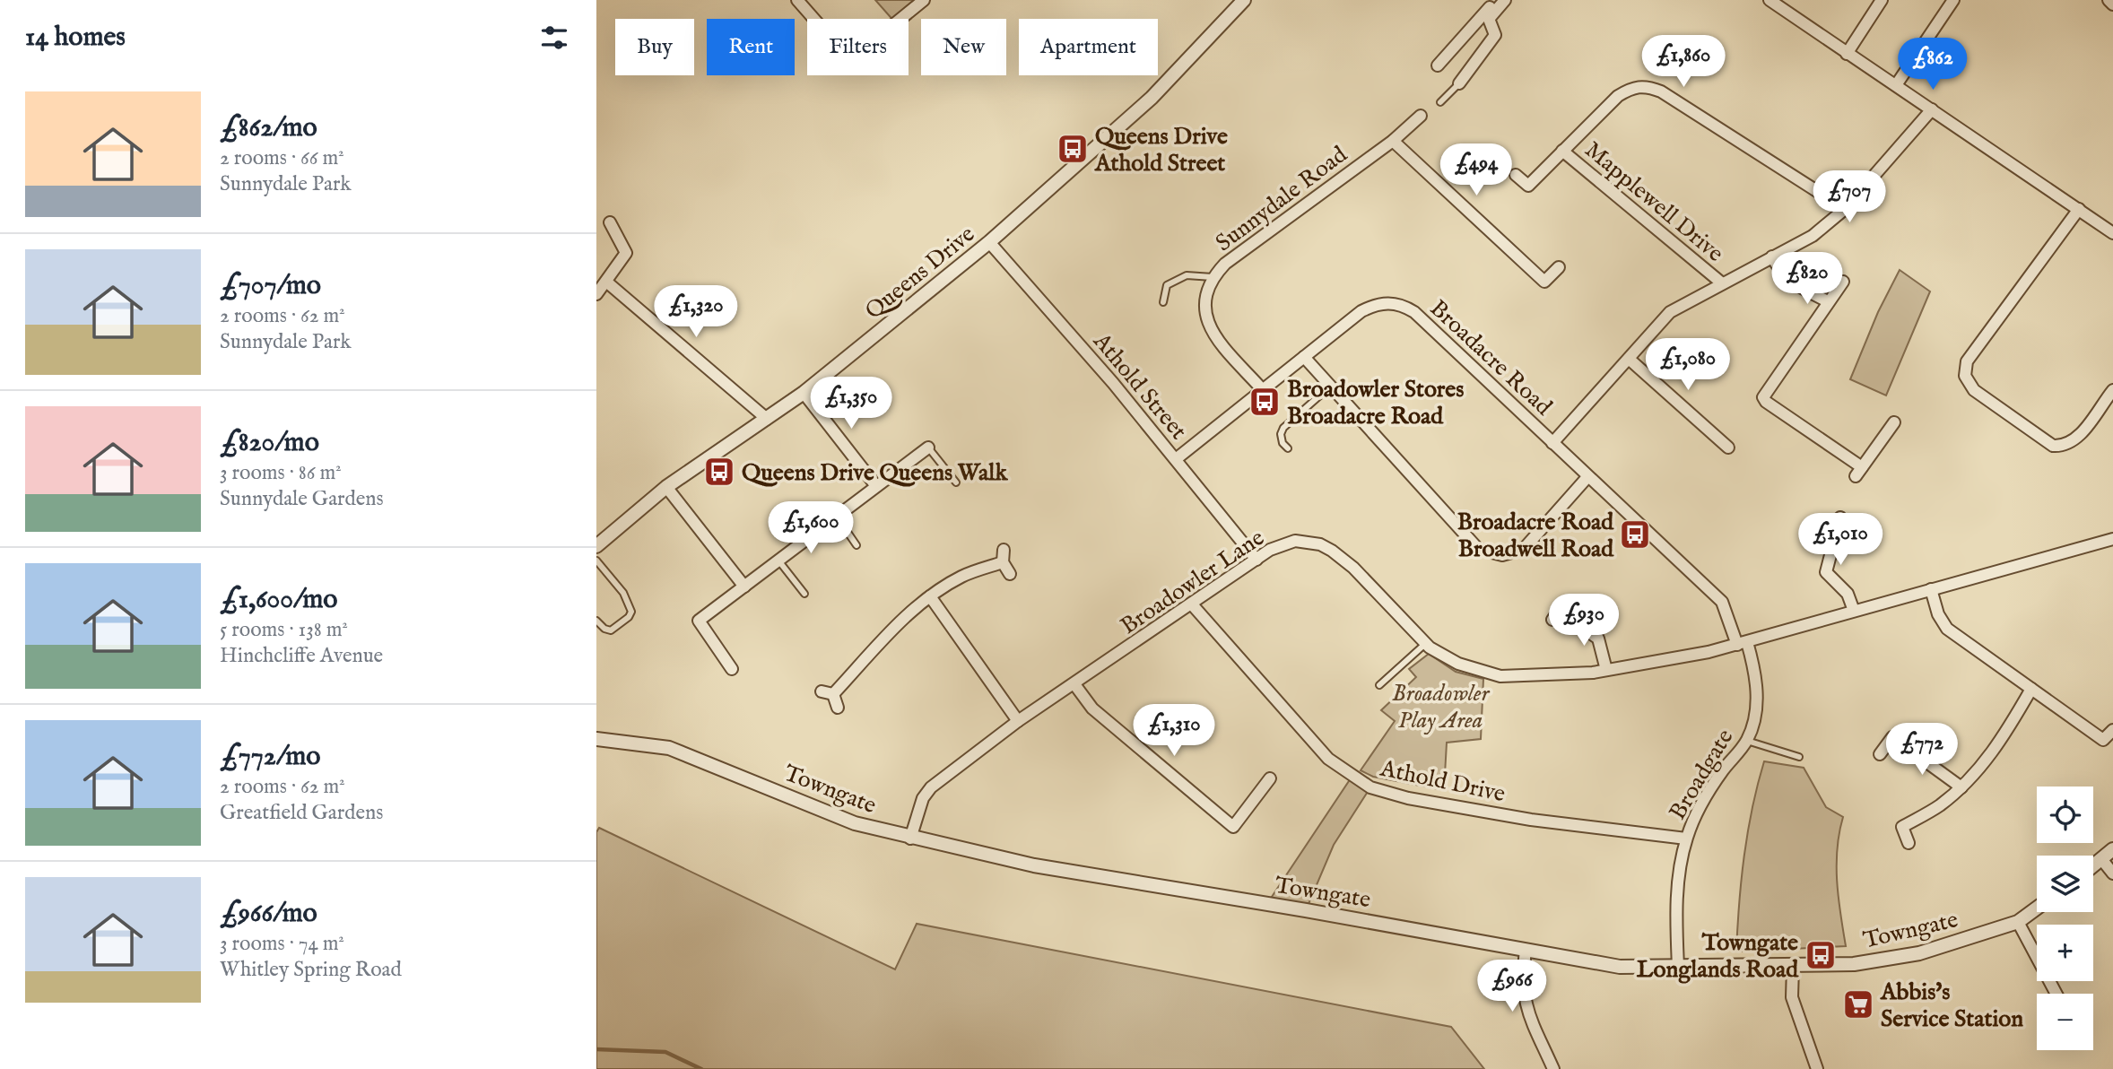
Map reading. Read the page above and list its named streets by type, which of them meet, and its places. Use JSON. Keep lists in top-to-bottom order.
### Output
{
  "streets": {
    "street": [
      "Sunnydale Road",
      "Mapplewell Drive",
      "Queens Drive",
      "Broadacre Road",
      "Athold Street",
      "Broadowler Lane",
      "Broadgate",
      "Athold Drive",
      "Towngate"
    ]
  },
  "crossings": [
    ["Sunnydale Road", "Broadacre Road"],
    ["Queens Drive", "Athold Street"],
    ["Broadacre Road", "Athold Street"],
    ["Broadacre Road", "Broadowler Lane"],
    ["Broadacre Road", "Broadgate"],
    ["Athold Street", "Broadowler Lane"],
    ["Broadowler Lane", "Broadgate"],
    ["Broadowler Lane", "Athold Drive"],
    ["Broadowler Lane", "Towngate"],
    ["Broadgate", "Athold Drive"],
    ["Broadgate", "Towngate"]
  ],
  "parks": ["Broadowler Play Area"],
  "places": {
    "bus stop": [
      "Queens Drive Athold Street",
      "Broadowler Stores Broadacre Road",
      "Queens Drive Queens Walk",
      "Broadacre Road Broadwell Road",
      "Towngate Longlands Road"
    ],
    "supermarket": ["Abbis's Service Station"]
  },
  "page": {
    "heading": "14 homes",
    "chip": [
      "Buy",
      "Rent",
      "Filters",
      "New",
      "Apartment"
    ],
    "price": [
      "£1,860",
      "£862",
      "£494",
      "£707",
      "£820",
      "£1,320",
      "£1,080",
      "£1,350",
      "£1,600",
      "£1,010",
      "£930",
      "£1,310",
      "£772",
      "£966"
    ],
    "list": [
      {
        "name": "£862/mo",
        "note": "2 rooms · 66 m² · Sunnydale Park"
      },
      {
        "name": "£707/mo",
        "note": "2 rooms · 62 m² · Sunnydale Park"
      },
      {
        "name": "£820/mo",
        "note": "3 rooms · 86 m² · Sunnydale Gardens"
      },
      {
        "name": "£1,600/mo",
        "note": "5 rooms · 138 m² · Hinchcliffe Avenue"
      },
      {
        "name": "£772/mo",
        "note": "2 rooms · 62 m² · Greatfield Gardens"
      },
      {
        "name": "£966/mo",
        "note": "3 rooms · 74 m² · Whitley Spring Road"
      }
    ],
    "map_buttons": ["+", "−"]
  }
}
